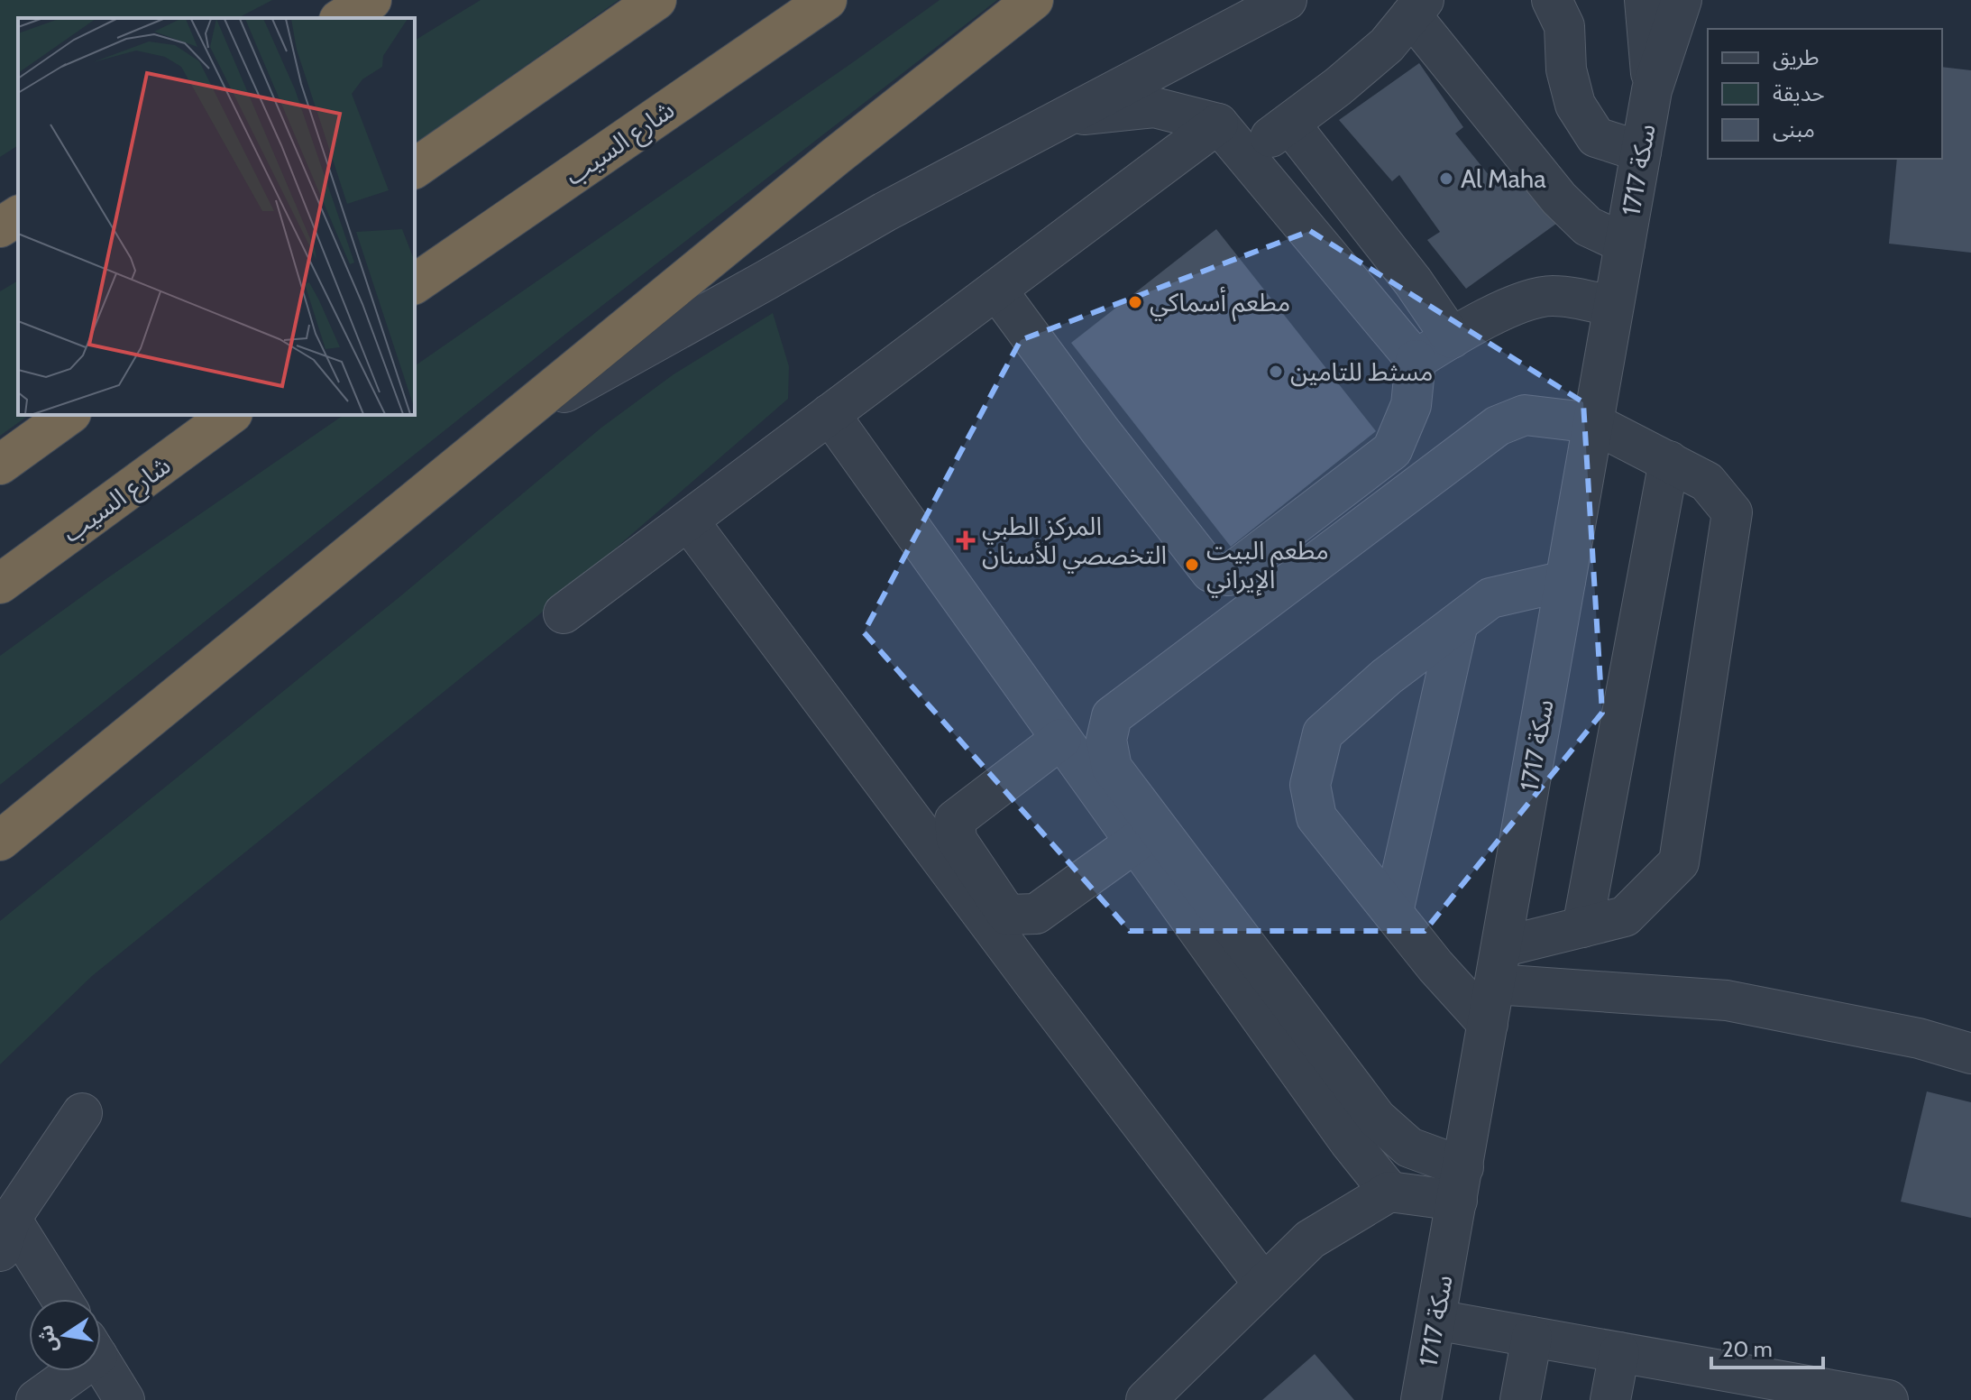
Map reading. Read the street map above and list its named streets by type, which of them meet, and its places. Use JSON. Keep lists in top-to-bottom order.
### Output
{
  "streets": {
    "highway": ["شارع السيب"],
    "street": ["سكة 1717"]
  },
  "places": {
    "other": [
      "Al Maha",
      "مطعم أسماكي",
      "مسثط للتامين",
      "مطعم البيت الإيراني"
    ],
    "health": ["المركز الطبي التخصصي للأسنان"]
  },
  "legend": ["طريق", "حديقة", "مبنى"],
  "scale_bar": "20 m",
  "north": "left"
}
